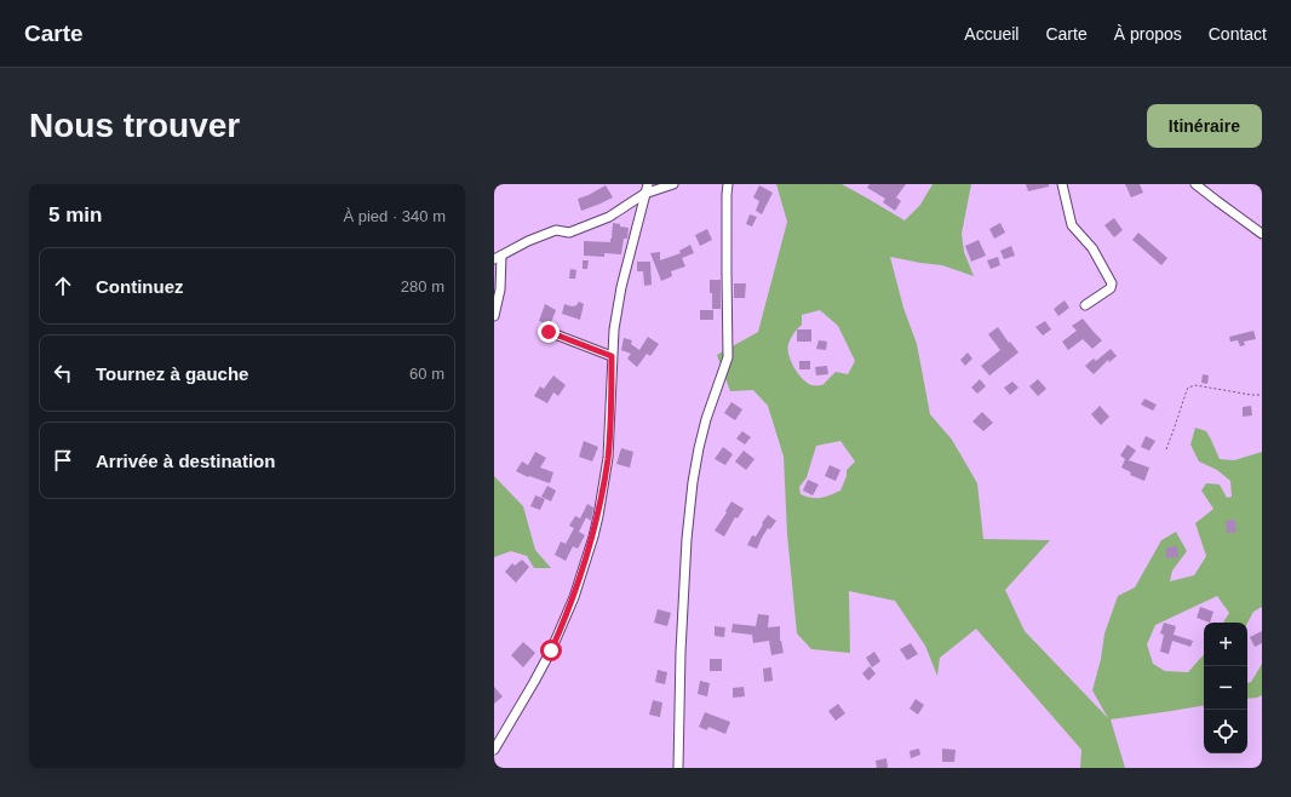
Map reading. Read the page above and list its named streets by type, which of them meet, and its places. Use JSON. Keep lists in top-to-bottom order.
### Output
{
  "page": {
    "header": "Carte",
    "nav": [
      "Accueil",
      "Carte",
      "À propos",
      "Contact"
    ],
    "buttons": "Itinéraire",
    "title": "Nous trouver",
    "heading": ["5 min", "À pied · 340 m"],
    "list": [
      ["Continuez", "280 m"],
      ["Tournez à gauche", "60 m"],
      "Arrivée à destination"
    ],
    "map_buttons": ["+", "−"]
  }
}
